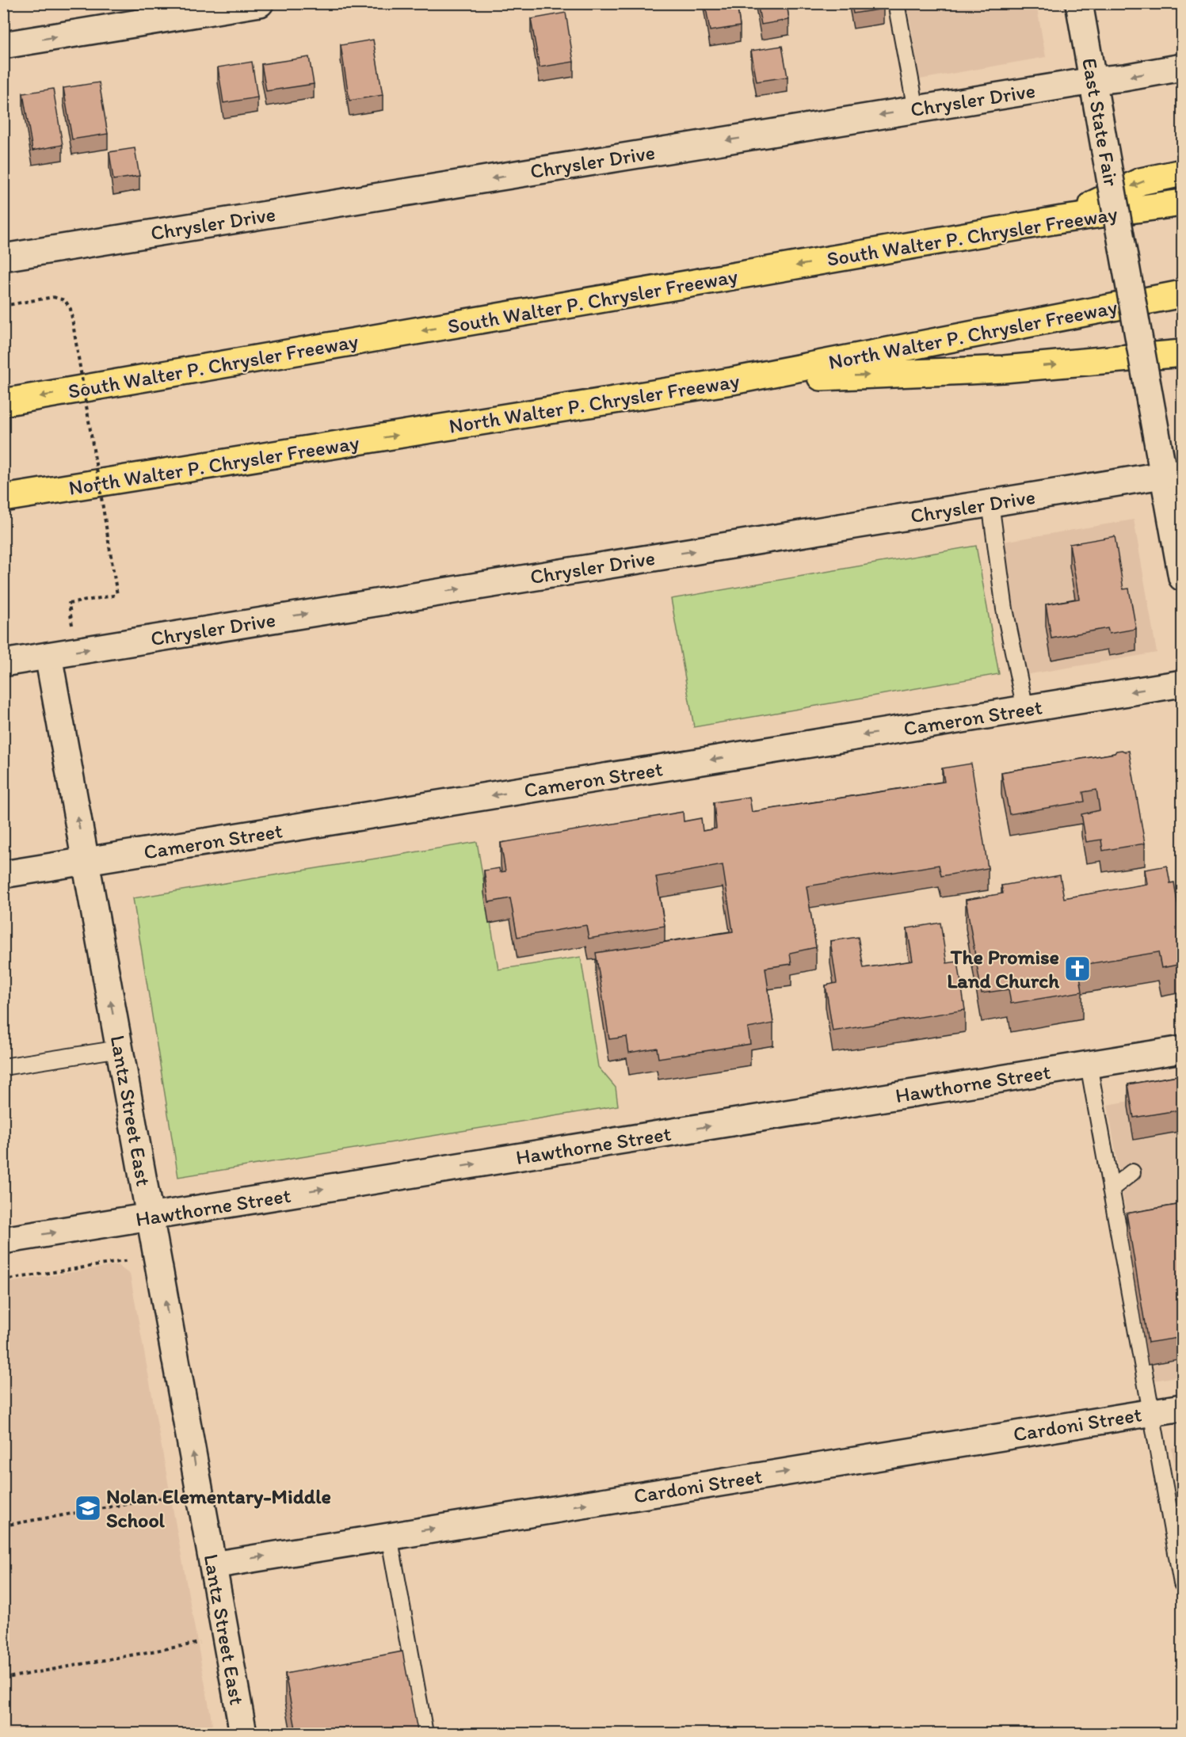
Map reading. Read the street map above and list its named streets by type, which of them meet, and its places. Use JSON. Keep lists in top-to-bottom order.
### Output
{
  "streets": {
    "highway": ["South Walter P. Chrysler Freeway", "North Walter P. Chrysler Freeway"],
    "street": [
      "Chrysler Drive",
      "East State Fair",
      "Cameron Street",
      "Hawthorne Street",
      "Lantz Street East",
      "Cardoni Street"
    ]
  },
  "crossings": [
    ["Chrysler Drive", "East State Fair"],
    ["Chrysler Drive", "Lantz Street East"],
    ["Cameron Street", "Lantz Street East"],
    ["Hawthorne Street", "Lantz Street East"],
    ["Lantz Street East", "Cardoni Street"]
  ],
  "one_way": [
    "North Walter P. Chrysler Freeway",
    "Cameron Street",
    "Hawthorne Street",
    "Lantz Street East",
    "Cardoni Street"
  ],
  "places": {
    "church": ["The Promise Land Church"],
    "school or university": ["Nolan Elementary-Middle School"]
  }
}
